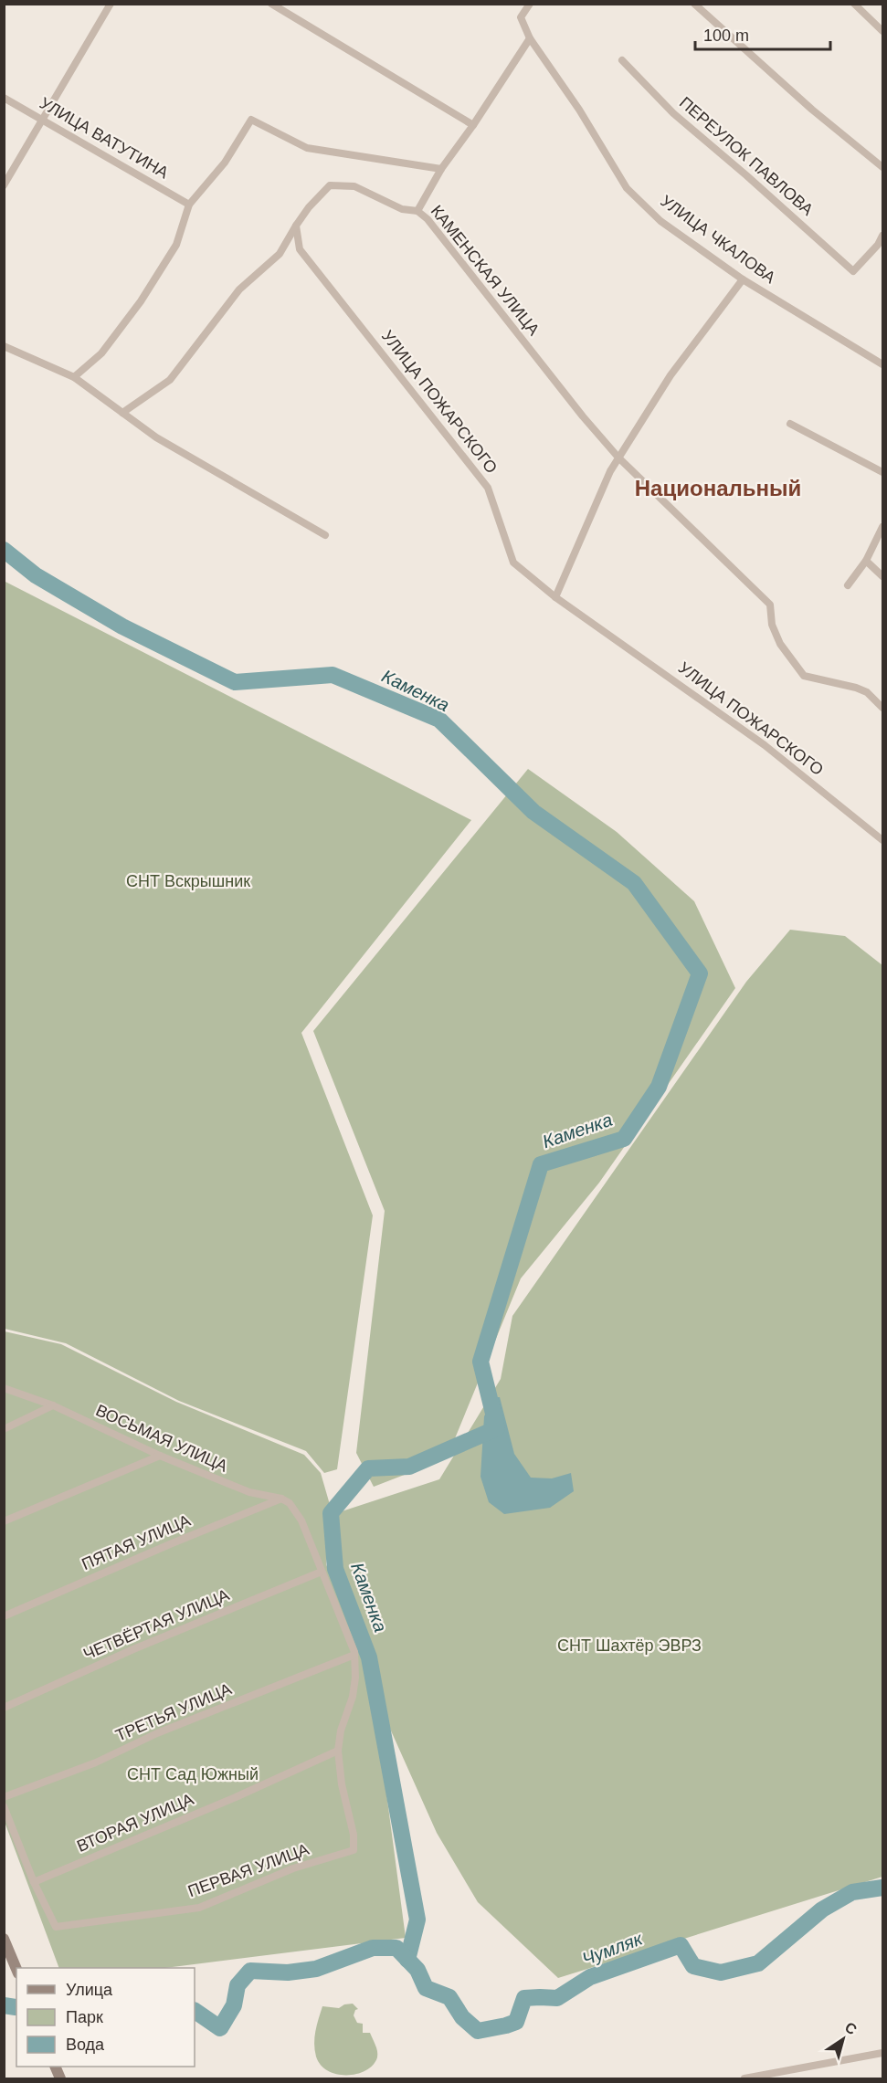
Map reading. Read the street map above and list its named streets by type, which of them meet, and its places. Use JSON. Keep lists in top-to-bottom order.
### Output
{
  "streets": {
    "street": [
      "УЛИЦА ВАТУТИНА",
      "ПЕРЕУЛОК ПАВЛОВА",
      "УЛИЦА ЧКАЛОВА",
      "КАМЕНСКАЯ УЛИЦА",
      "УЛИЦА ПОЖАРСКОГО",
      "ВОСЬМАЯ УЛИЦА",
      "ПЯТАЯ УЛИЦА",
      "ЧЕТВЁРТАЯ УЛИЦА",
      "ТРЕТЬЯ УЛИЦА",
      "ВТОРАЯ УЛИЦА",
      "ПЕРВАЯ УЛИЦА"
    ]
  },
  "crossings": [
    ["УЛИЦА ЧКАЛОВА", "КАМЕНСКАЯ УЛИЦА"],
    ["ВОСЬМАЯ УЛИЦА", "ПЯТАЯ УЛИЦА"],
    ["ВТОРАЯ УЛИЦА", "ПЕРВАЯ УЛИЦА"]
  ],
  "districts": ["Национальный"],
  "water": ["Каменка", "Чумляк"],
  "parks": ["СНТ Вскрышник", "СНТ Шахтёр ЭВРЗ", "СНТ Сад Южный"],
  "legend": ["Улица", "Парк", "Вода"],
  "scale_bar": "100 m",
  "north": "top right"
}
